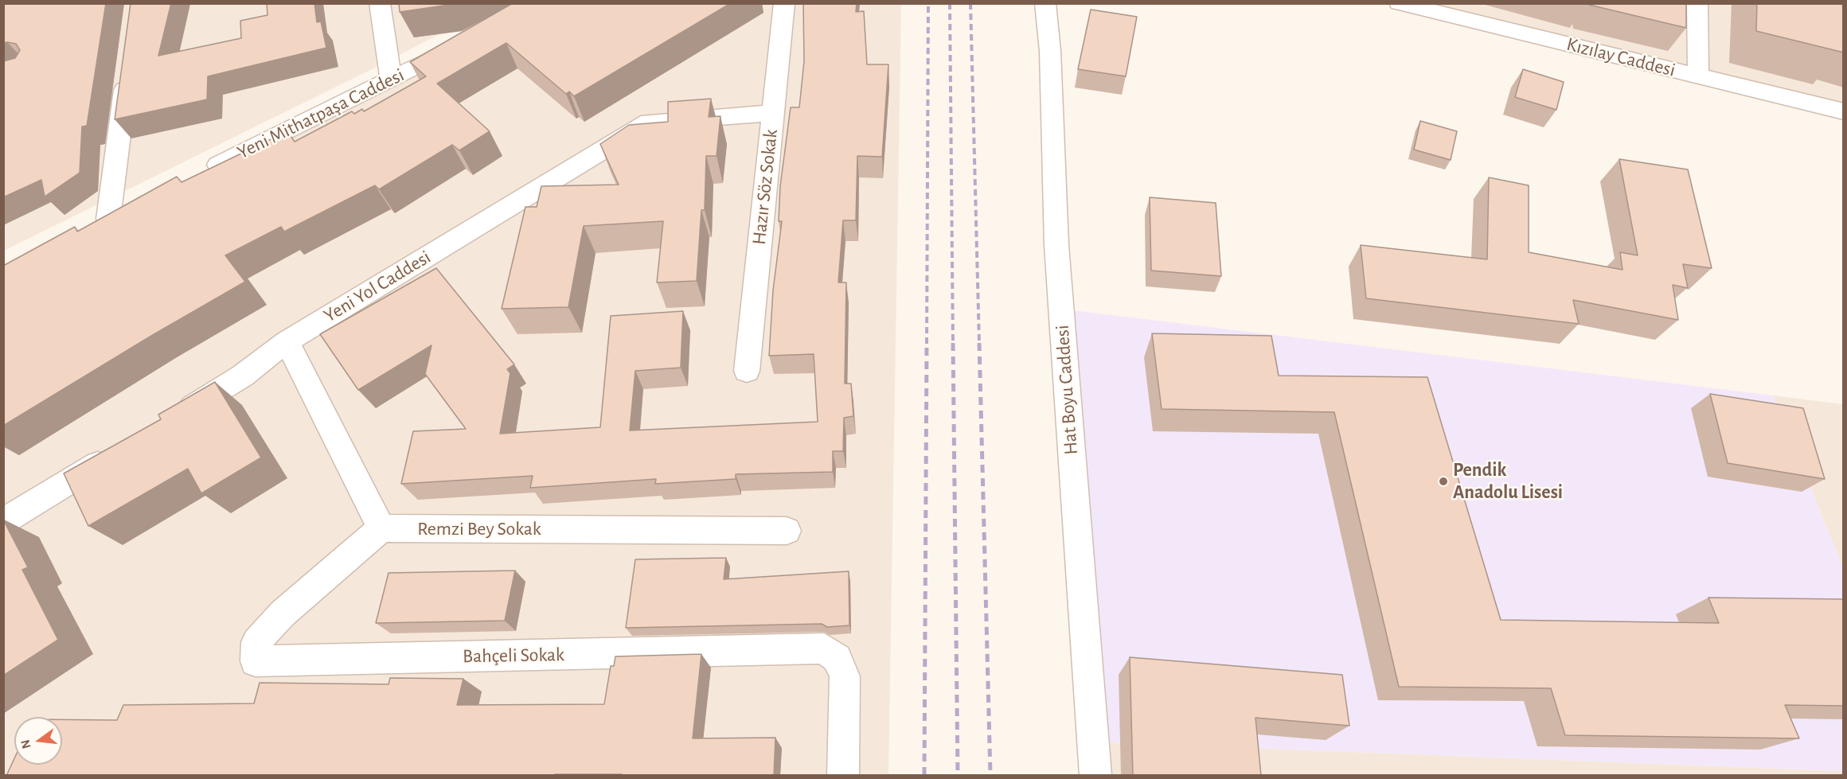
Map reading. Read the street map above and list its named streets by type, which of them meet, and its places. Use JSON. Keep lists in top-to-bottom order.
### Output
{
  "streets": {
    "street": [
      "Kızılay Caddesi",
      "Yeni Mithatpaşa Caddesi",
      "Hazır Söz Sokak",
      "Yeni Yol Caddesi",
      "Hat Boyu Caddesi",
      "Remzi Bey Sokak",
      "Bahçeli Sokak"
    ]
  },
  "crossings": [
    ["Hazır Söz Sokak", "Yeni Yol Caddesi"],
    ["Remzi Bey Sokak", "Bahçeli Sokak"]
  ],
  "places": ["Pendik Anadolu Lisesi"],
  "north": "left"
}
